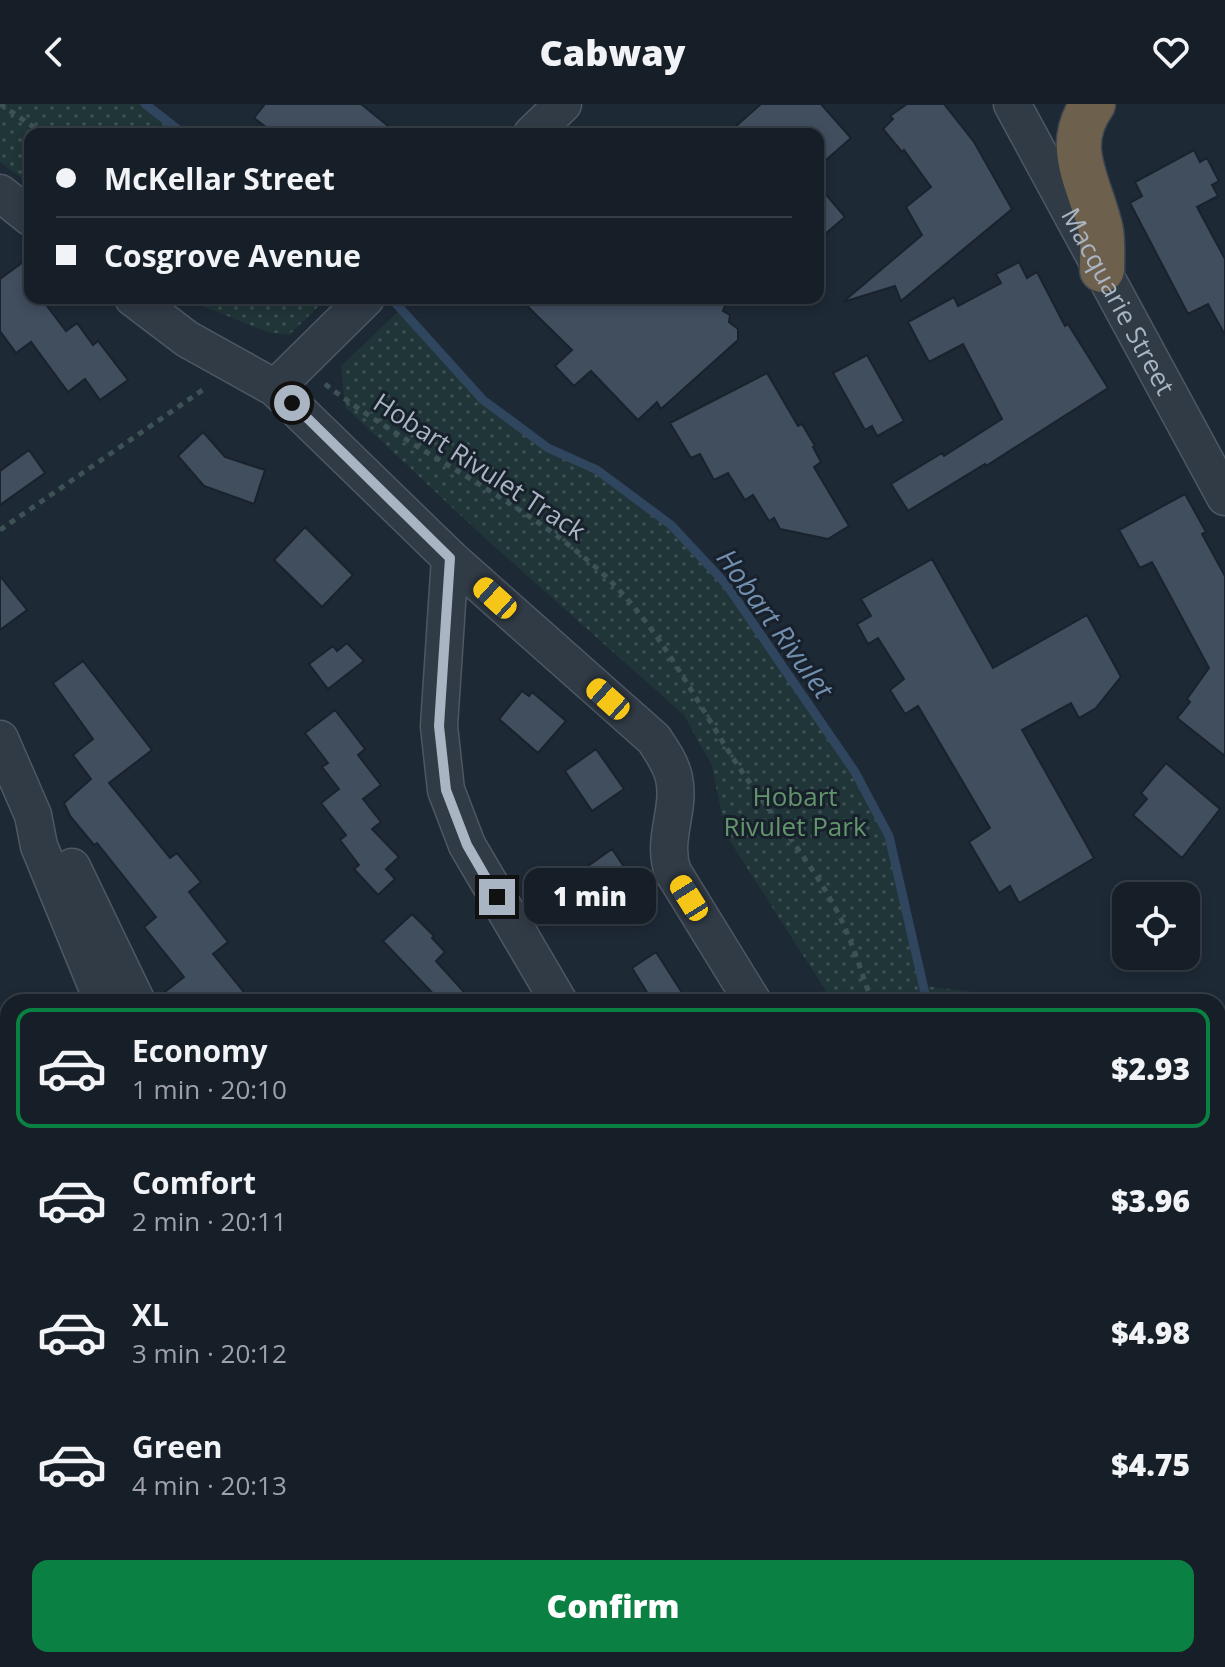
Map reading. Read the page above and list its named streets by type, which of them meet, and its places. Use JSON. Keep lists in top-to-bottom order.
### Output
{
  "streets": {
    "street": ["Macquarie Street"],
    "path": ["Hobart Rivulet Track"]
  },
  "water": ["Hobart Rivulet"],
  "parks": ["Hobart Rivulet Park"],
  "page": {
    "header": "Cabway",
    "banner": ["McKellar Street", "Cosgrove Avenue"],
    "bubble": "1 min",
    "list": [
      {
        "name": "Economy",
        "note": "1 min · 20:10",
        "value": "$2.93"
      },
      {
        "name": "Comfort",
        "note": "2 min · 20:11",
        "value": "$3.96"
      },
      {
        "name": "XL",
        "note": "3 min · 20:12",
        "value": "$4.98"
      },
      {
        "name": "Green",
        "note": "4 min · 20:13",
        "value": "$4.75"
      }
    ],
    "buttons": "Confirm"
  }
}
